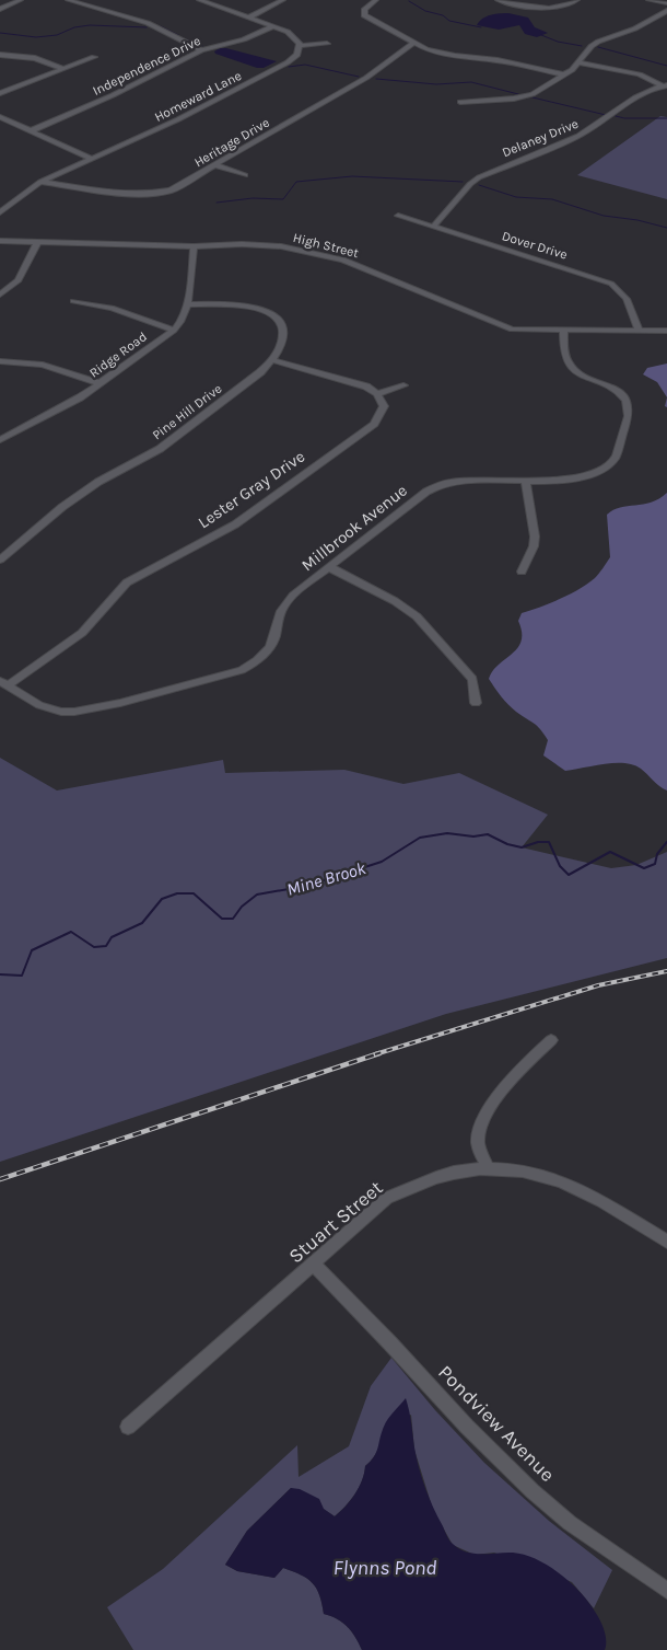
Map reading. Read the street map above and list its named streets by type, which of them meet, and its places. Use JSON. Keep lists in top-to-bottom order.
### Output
{
  "streets": {
    "street": [
      "Independence Drive",
      "Homeward Lane",
      "Delaney Drive",
      "Heritage Drive",
      "High Street",
      "Dover Drive",
      "Ridge Road",
      "Pine Hill Drive",
      "Lester Gray Drive",
      "Millbrook Avenue",
      "Stuart Street",
      "Pondview Avenue"
    ]
  },
  "crossings": [
    ["Homeward Lane", "Heritage Drive"],
    ["Delaney Drive", "Dover Drive"],
    ["High Street", "Dover Drive"],
    ["High Street", "Ridge Road"],
    ["High Street", "Millbrook Avenue"],
    ["Ridge Road", "Pine Hill Drive"],
    ["Lester Gray Drive", "Millbrook Avenue"],
    ["Stuart Street", "Pondview Avenue"]
  ],
  "water": ["Mine Brook", "Flynns Pond"]
}
